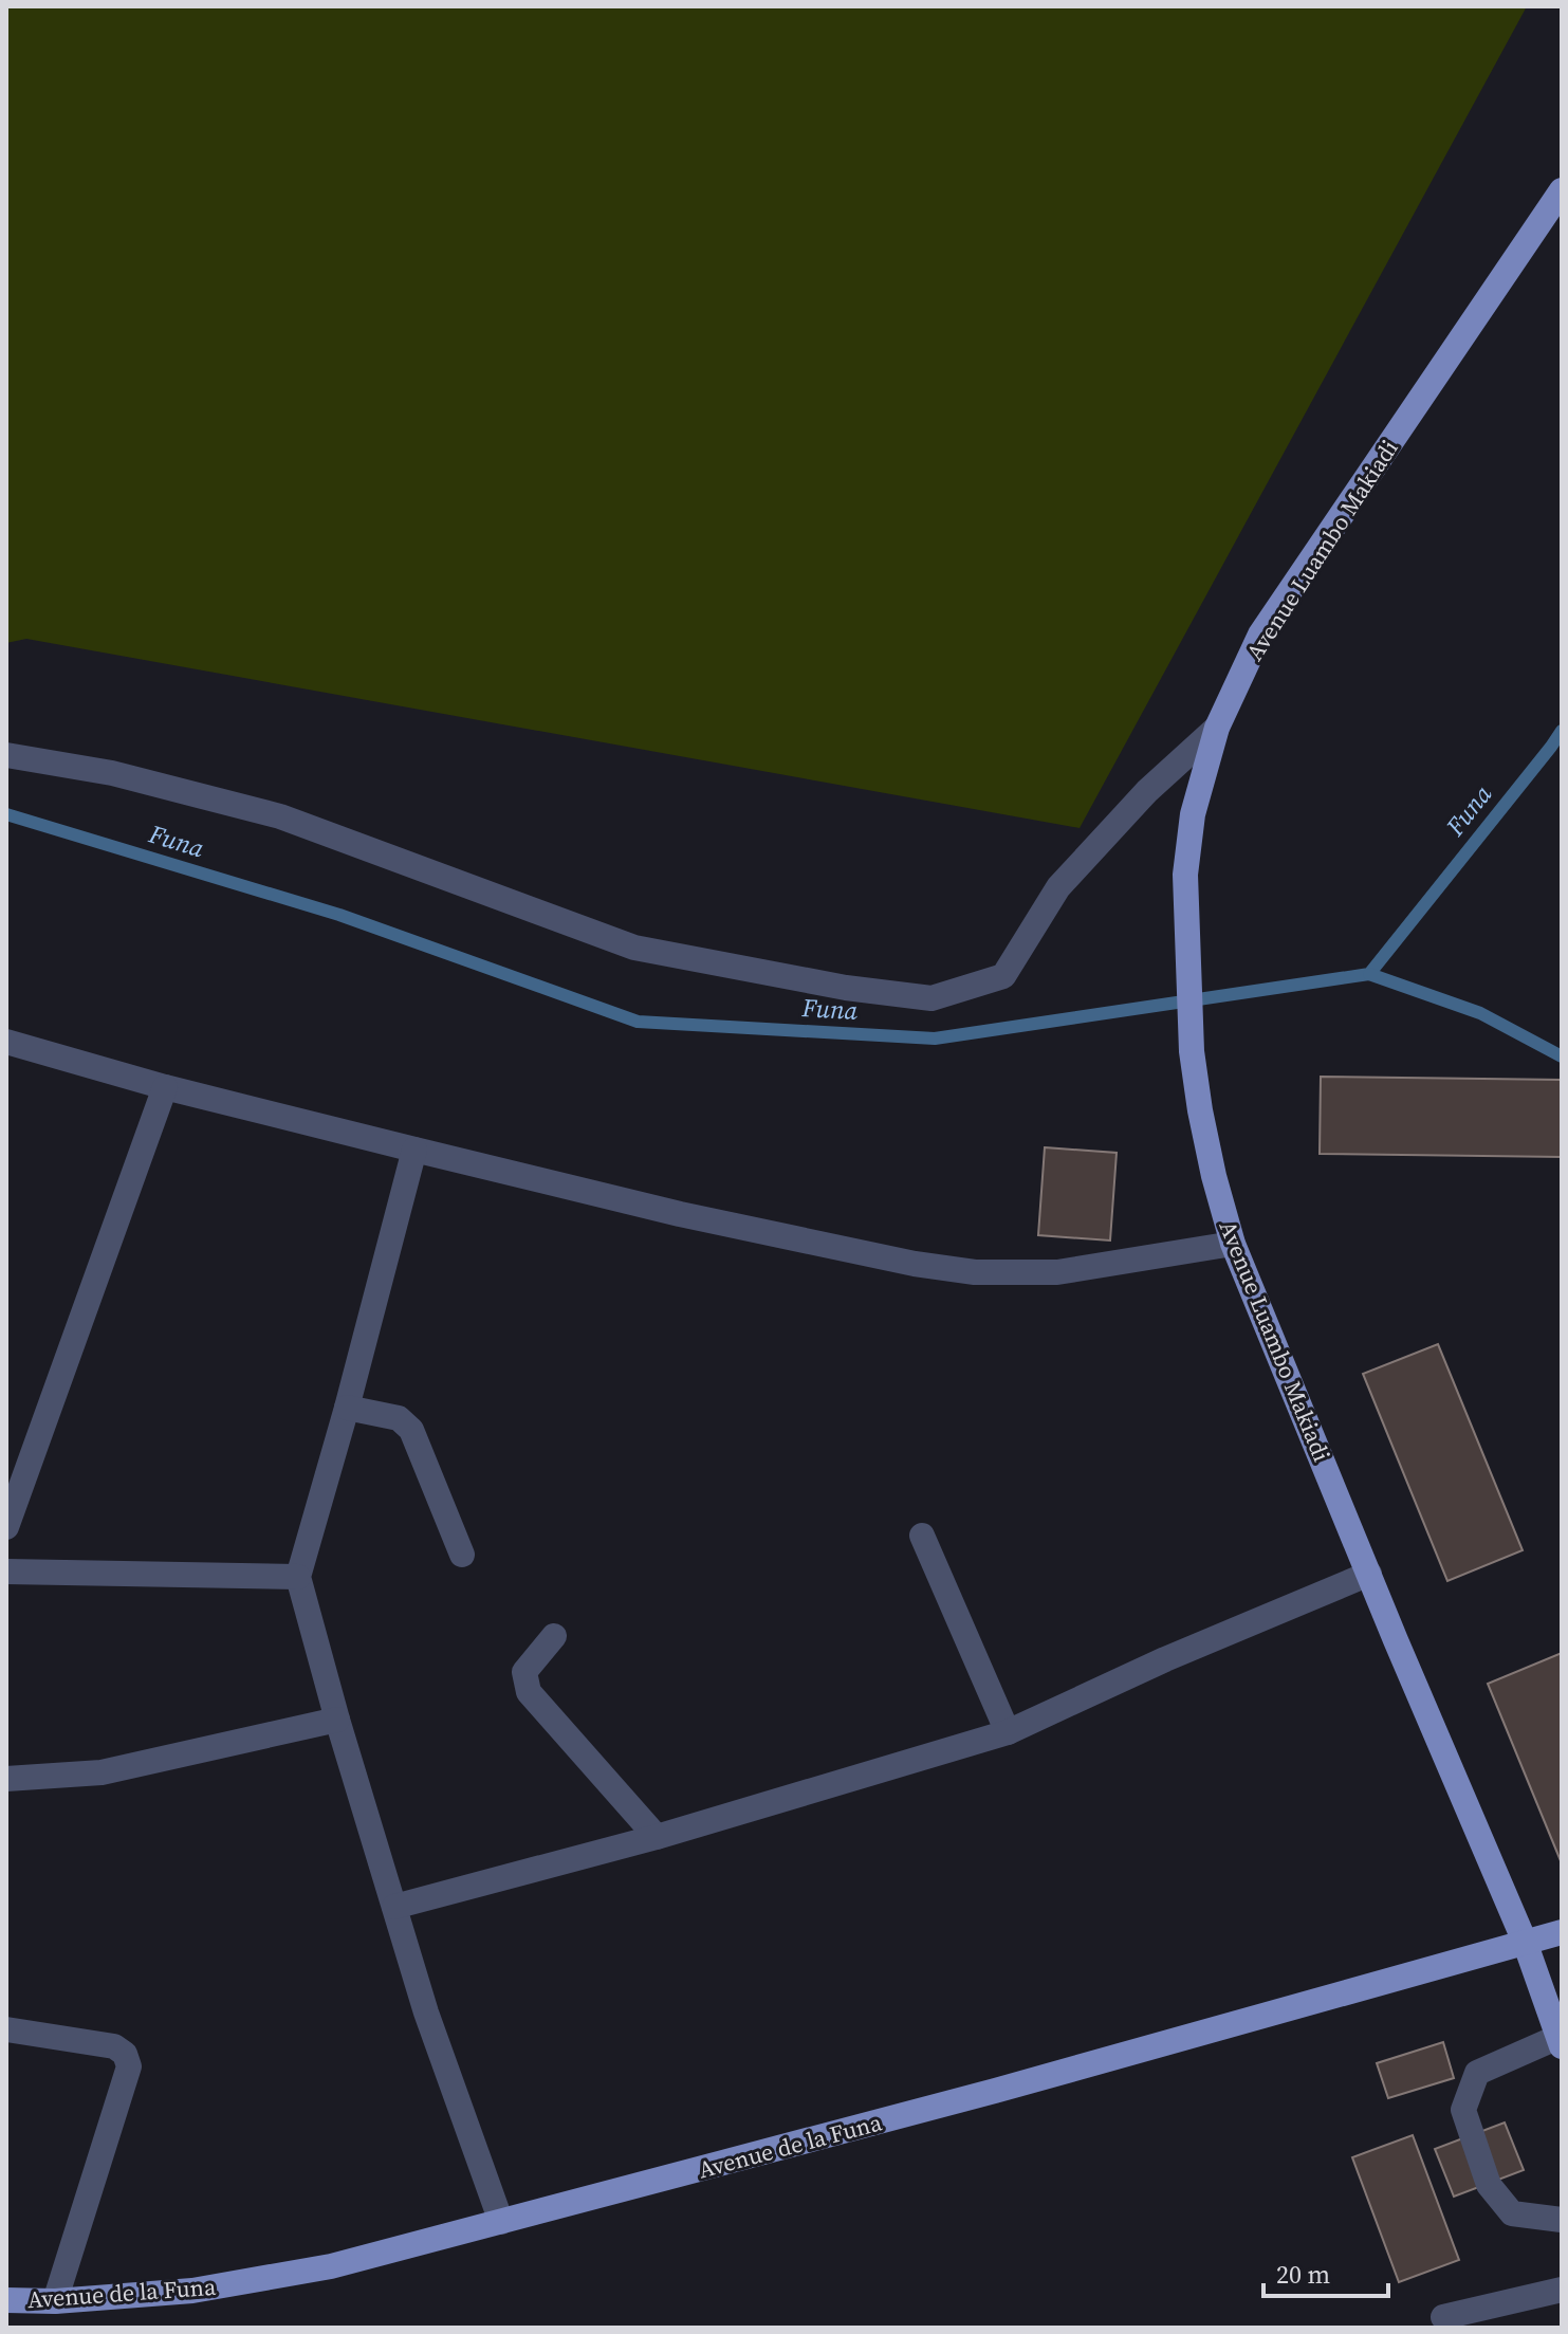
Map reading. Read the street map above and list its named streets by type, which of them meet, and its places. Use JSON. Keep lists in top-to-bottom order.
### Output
{
  "streets": {
    "main road": ["Avenue Luambo Makiadi", "Avenue de la Funa"]
  },
  "crossings": [
    ["Avenue Luambo Makiadi", "Avenue de la Funa"]
  ],
  "water": ["Funa"],
  "scale_bar": "20 m"
}
